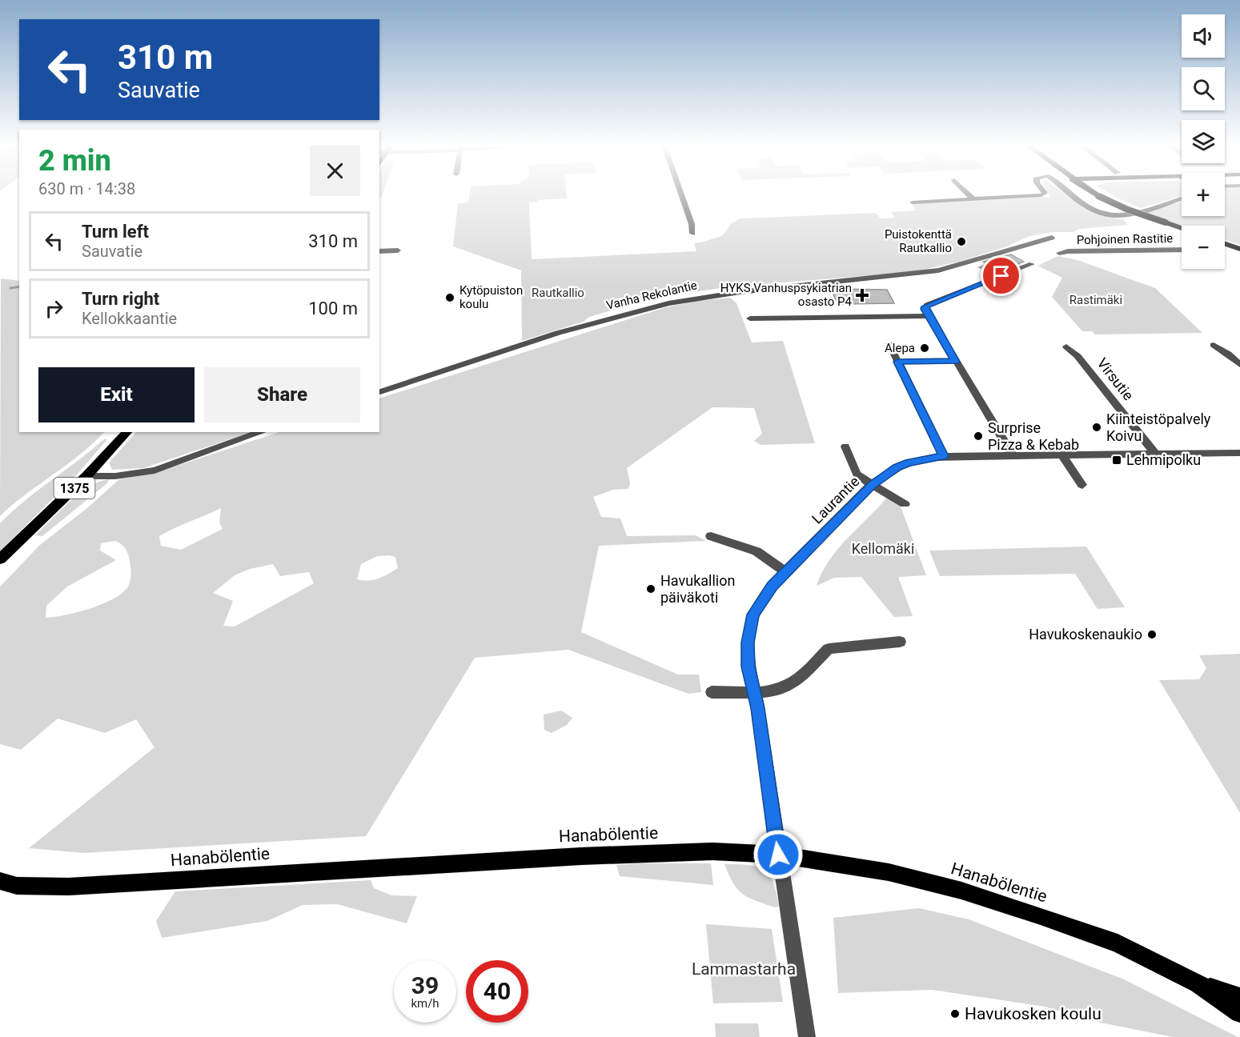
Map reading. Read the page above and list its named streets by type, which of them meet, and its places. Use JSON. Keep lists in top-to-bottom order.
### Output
{
  "streets": {
    "main road": ["1375", "Hanabölentie"],
    "street": [
      "Pohjoinen Rastitie",
      "Vanha Rekolantie",
      "Virsutie",
      "Laurantie"
    ]
  },
  "crossings": [
    ["Virsutie", "Laurantie"],
    ["Laurantie", "Hanabölentie"]
  ],
  "parks": [
    "Rautkallio",
    "Rastimäki",
    "Kellomäki",
    "Lammastarha"
  ],
  "places": {
    "other": [
      "Puistokenttä Rautkallio",
      "Kytöpuiston koulu",
      "Alepa",
      "Kiinteistöpalvely Koivu",
      "Surprise Pizza & Kebab",
      "Havukallion päiväkoti",
      "Havukoskenaukio",
      "Havukosken koulu"
    ],
    "health": ["HYKS Vanhuspsykiatrian osasto P4"],
    "transit": ["Lehmipolku"]
  },
  "page": {
    "map_buttons": ["+", "−"],
    "turn": ["310 m", "Sauvatie"],
    "heading": ["2 min", "630 m · 14:38"],
    "list": [
      {
        "name": "Turn left",
        "note": "Sauvatie",
        "value": "310 m"
      },
      {
        "name": "Turn right",
        "note": "Kellokkaantie",
        "value": "100 m"
      }
    ],
    "buttons": ["Exit", "Share"],
    "speed": "39 km/h",
    "limit": "40"
  }
}
